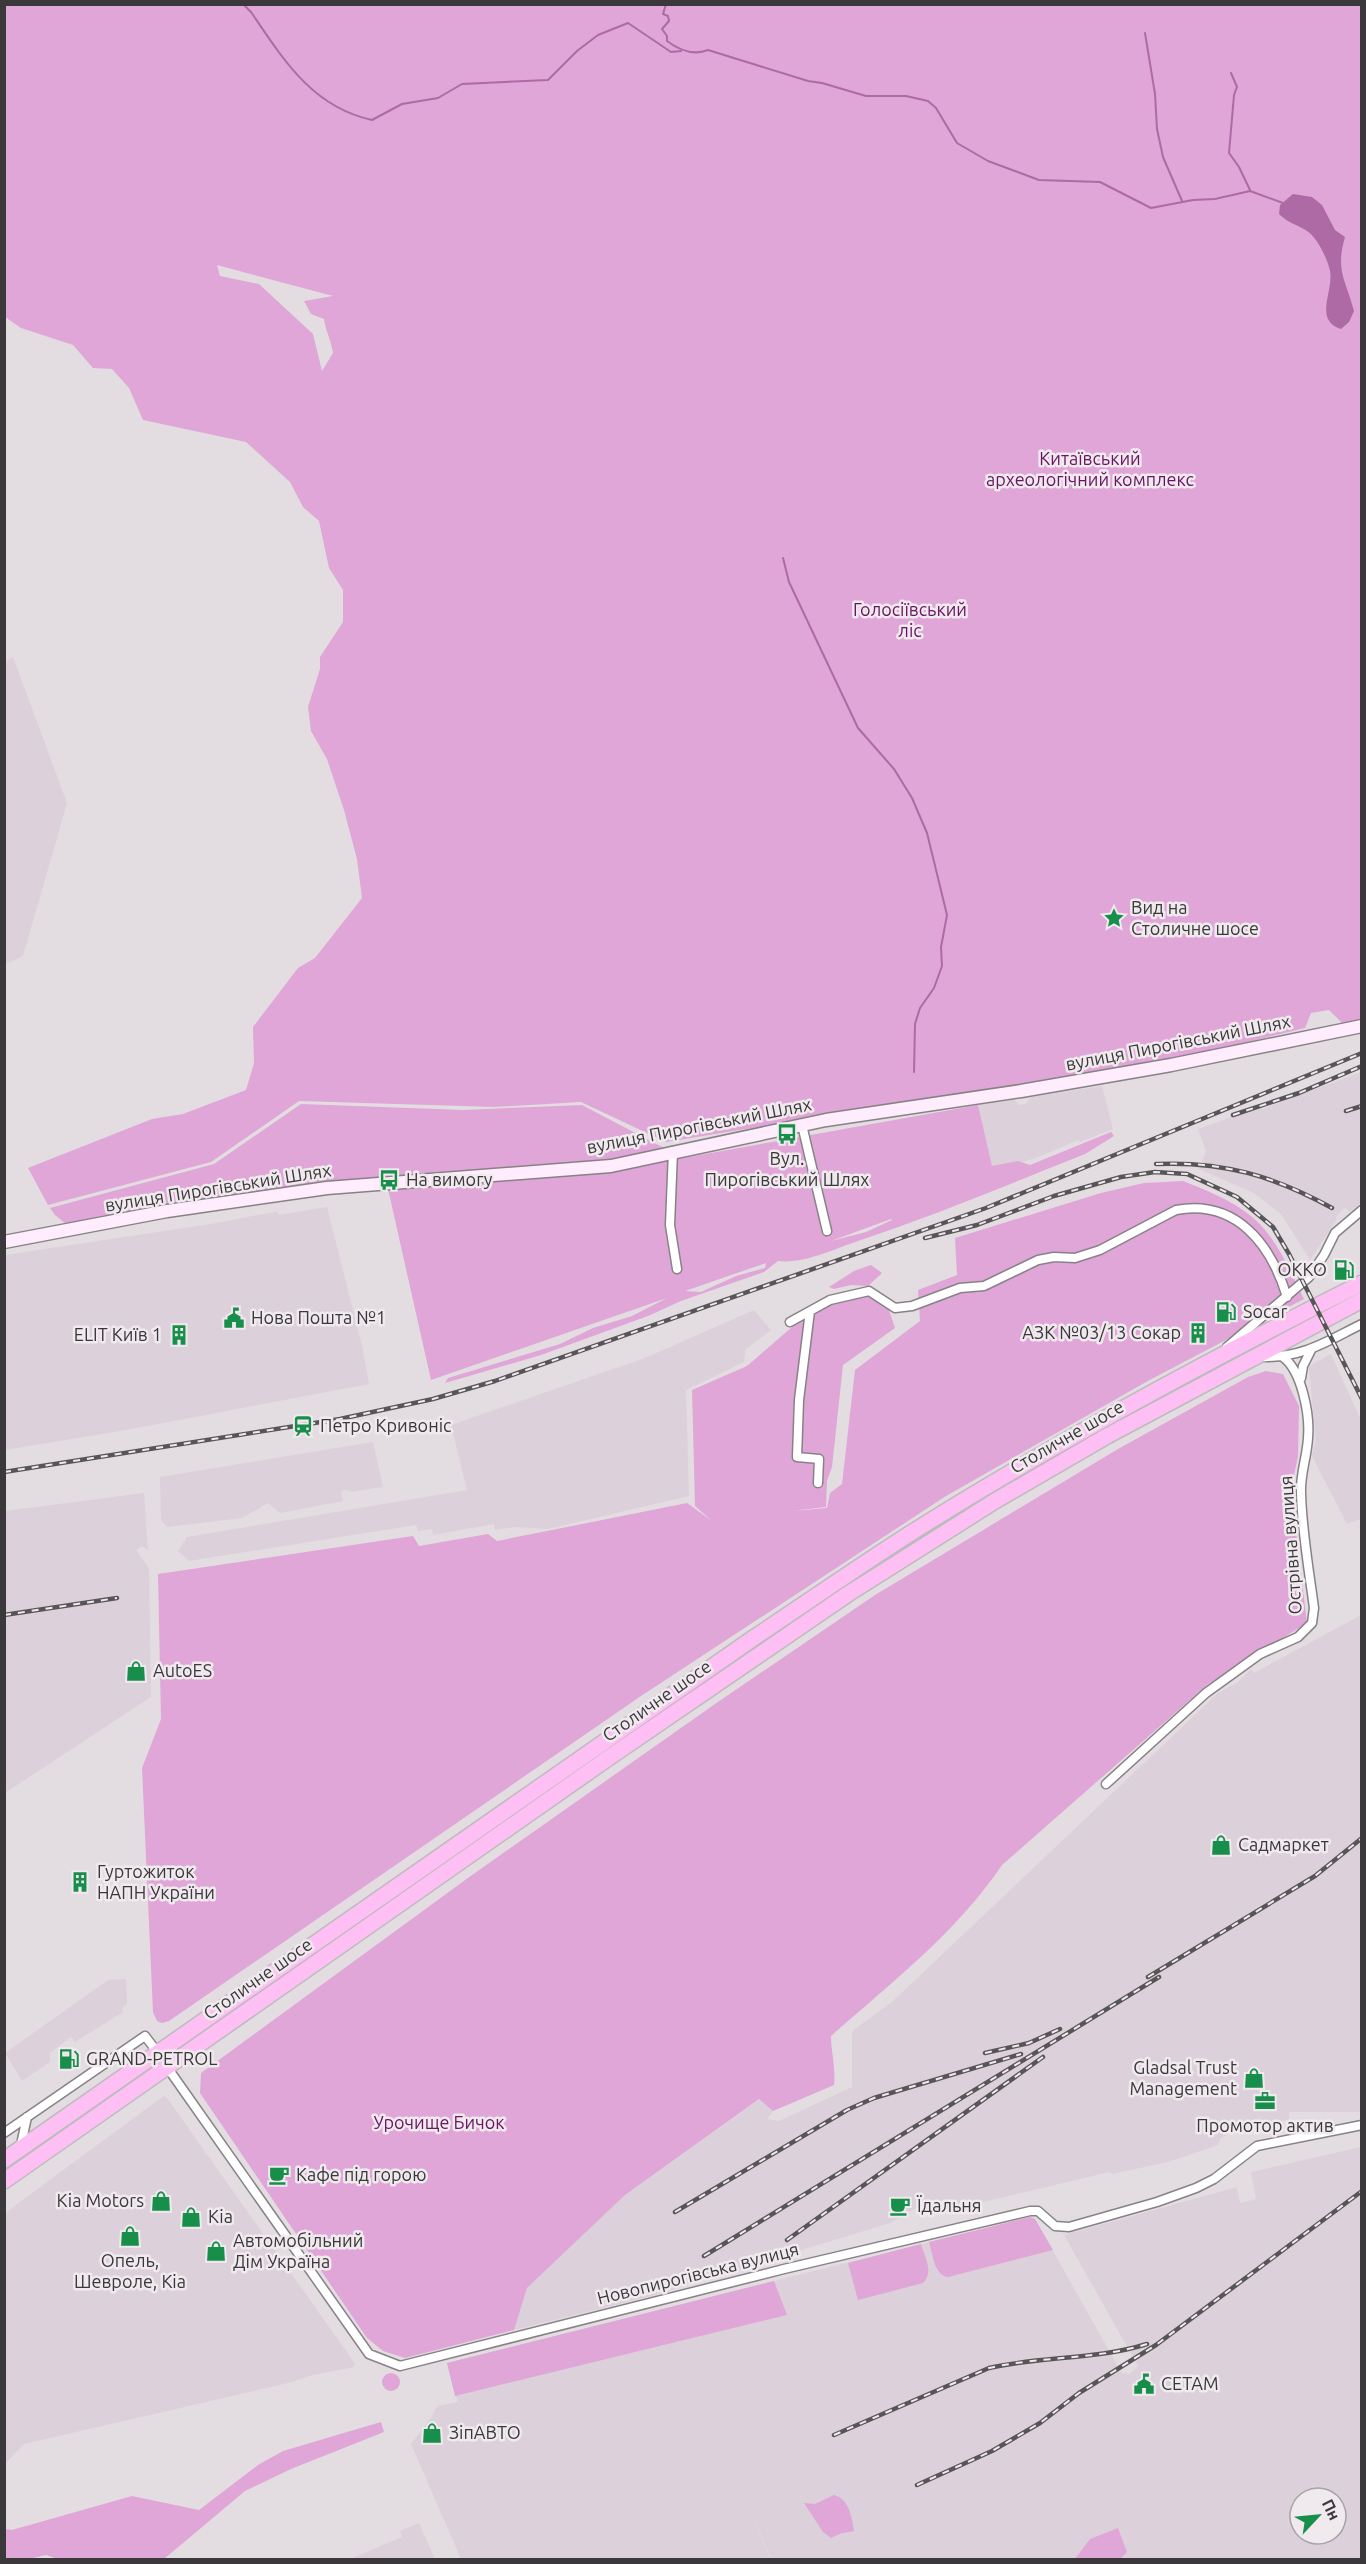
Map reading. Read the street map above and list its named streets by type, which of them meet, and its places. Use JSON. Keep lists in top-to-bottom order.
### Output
{
  "streets": {
    "highway": ["Столичне шосе"],
    "street": ["вулиця Пирогівський Шлях", "Острівна вулиця", "Новопирогівська вулиця"]
  },
  "crossings": [
    ["Столичне шосе", "Новопирогівська вулиця"]
  ],
  "parks": ["Китаївський археологічний комплекс", "Голосіївський ліс", "Урочище Бичок"],
  "places": {
    "place": ["Вид на Столичне шосе"],
    "bus stop": ["Вул. Пирогівський Шлях", "На вимогу"],
    "fuel station": ["ОККО", "Socar", "GRAND-PETROL"],
    "public building": ["Нова Пошта №1", "СЕТАМ"],
    "building": ["АЗК №03/13 Сокар", "ELIT Київ 1", "Гуртожиток НАПН України"],
    "station": ["Петро Кривоніс"],
    "shop": [
      "AutoES",
      "Садмаркет",
      "Gladsal Trust Management",
      "Kia Motors",
      "Kia",
      "Опель, Шевроле, Кіа",
      "Автомобільний Дім Україна",
      "ЗіпАВТО"
    ],
    "office": ["Промотор актив"],
    "cafe": ["Кафе під горою", "Їдальня"]
  },
  "north": "top right"
}
